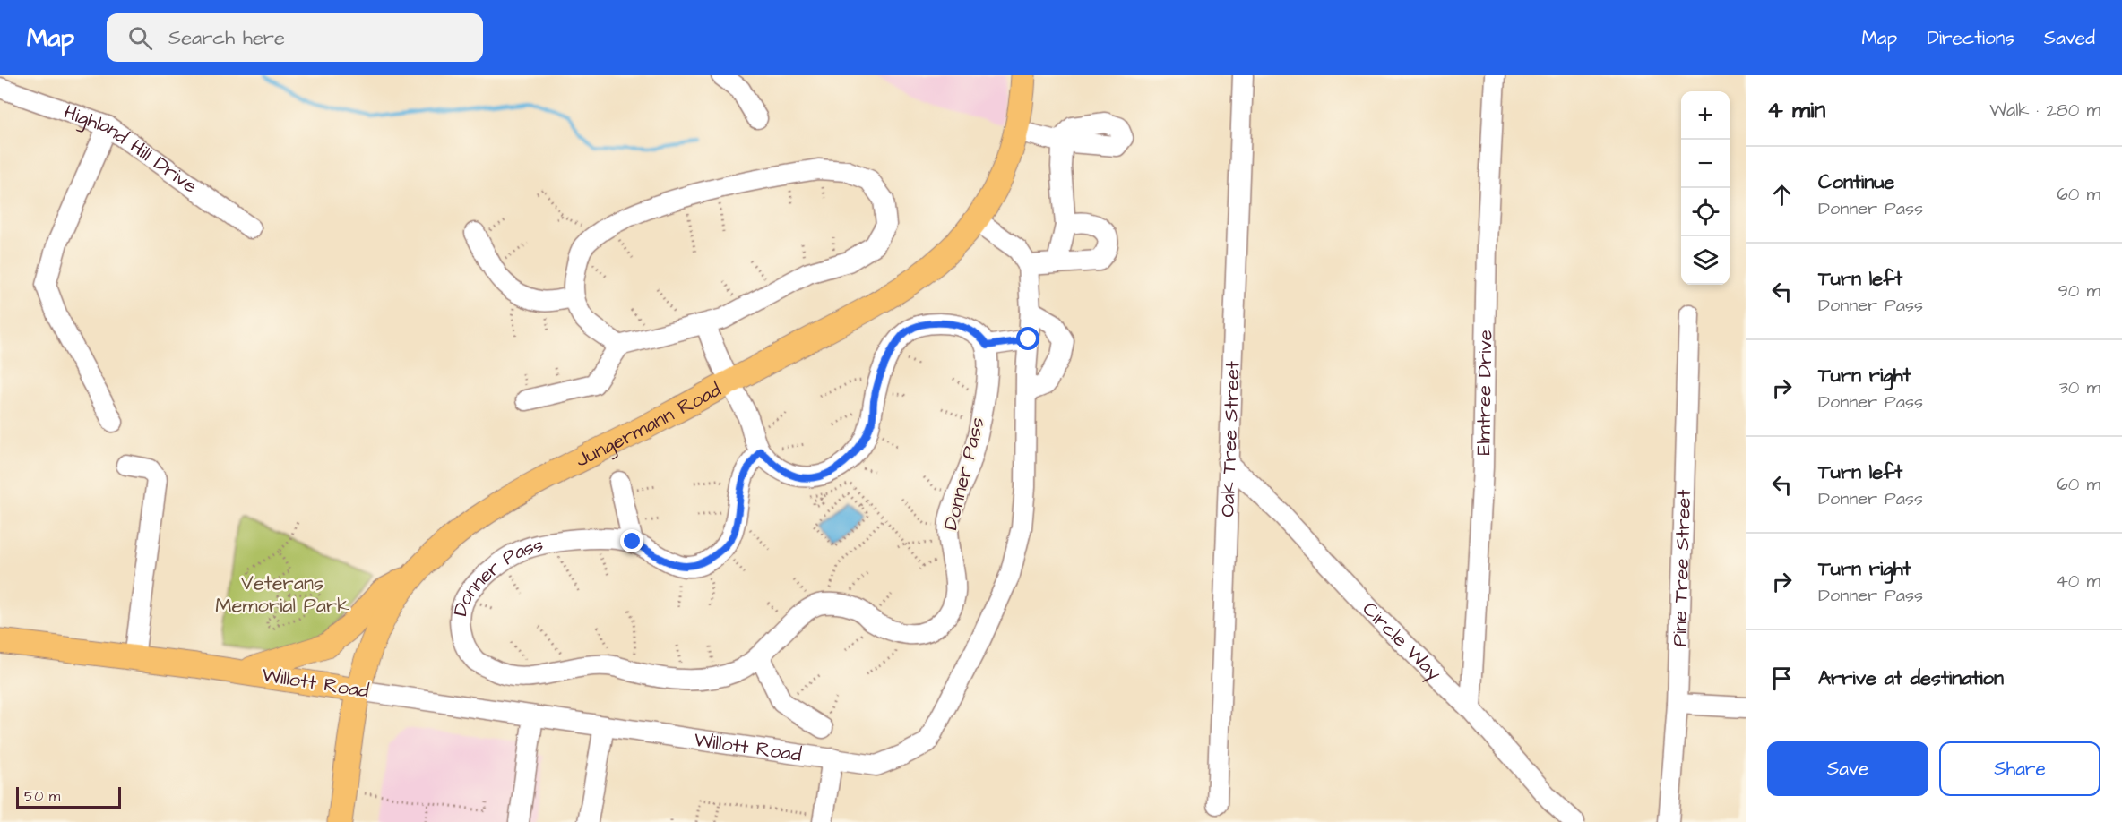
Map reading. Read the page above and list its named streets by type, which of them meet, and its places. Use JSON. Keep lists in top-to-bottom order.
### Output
{
  "streets": {
    "main road": ["Jungermann Road", "Willott Road"],
    "street": [
      "Highland Hill Drive",
      "Elmtree Drive",
      "Oak Tree Street",
      "Donner Pass",
      "Pine Tree Street",
      "Circle Way"
    ]
  },
  "crossings": [
    ["Elmtree Drive", "Circle Way"],
    ["Jungermann Road", "Willott Road"],
    ["Oak Tree Street", "Circle Way"]
  ],
  "parks": ["Veterans Memorial Park"],
  "scale_bar": "50 m",
  "page": {
    "header": "Map",
    "search": "Search here",
    "nav": ["Map", "Directions", "Saved"],
    "heading": ["4 min", "Walk · 280 m"],
    "map_buttons": ["+", "−"],
    "list": [
      ["Continue", "Donner Pass", "60 m"],
      ["Turn left", "Donner Pass", "90 m"],
      ["Turn right", "Donner Pass", "30 m"],
      ["Turn left", "Donner Pass", "60 m"],
      ["Turn right", "Donner Pass", "40 m"],
      "Arrive at destination"
    ],
    "buttons": ["Save", "Share"],
    "scale": "50 m"
  }
}
